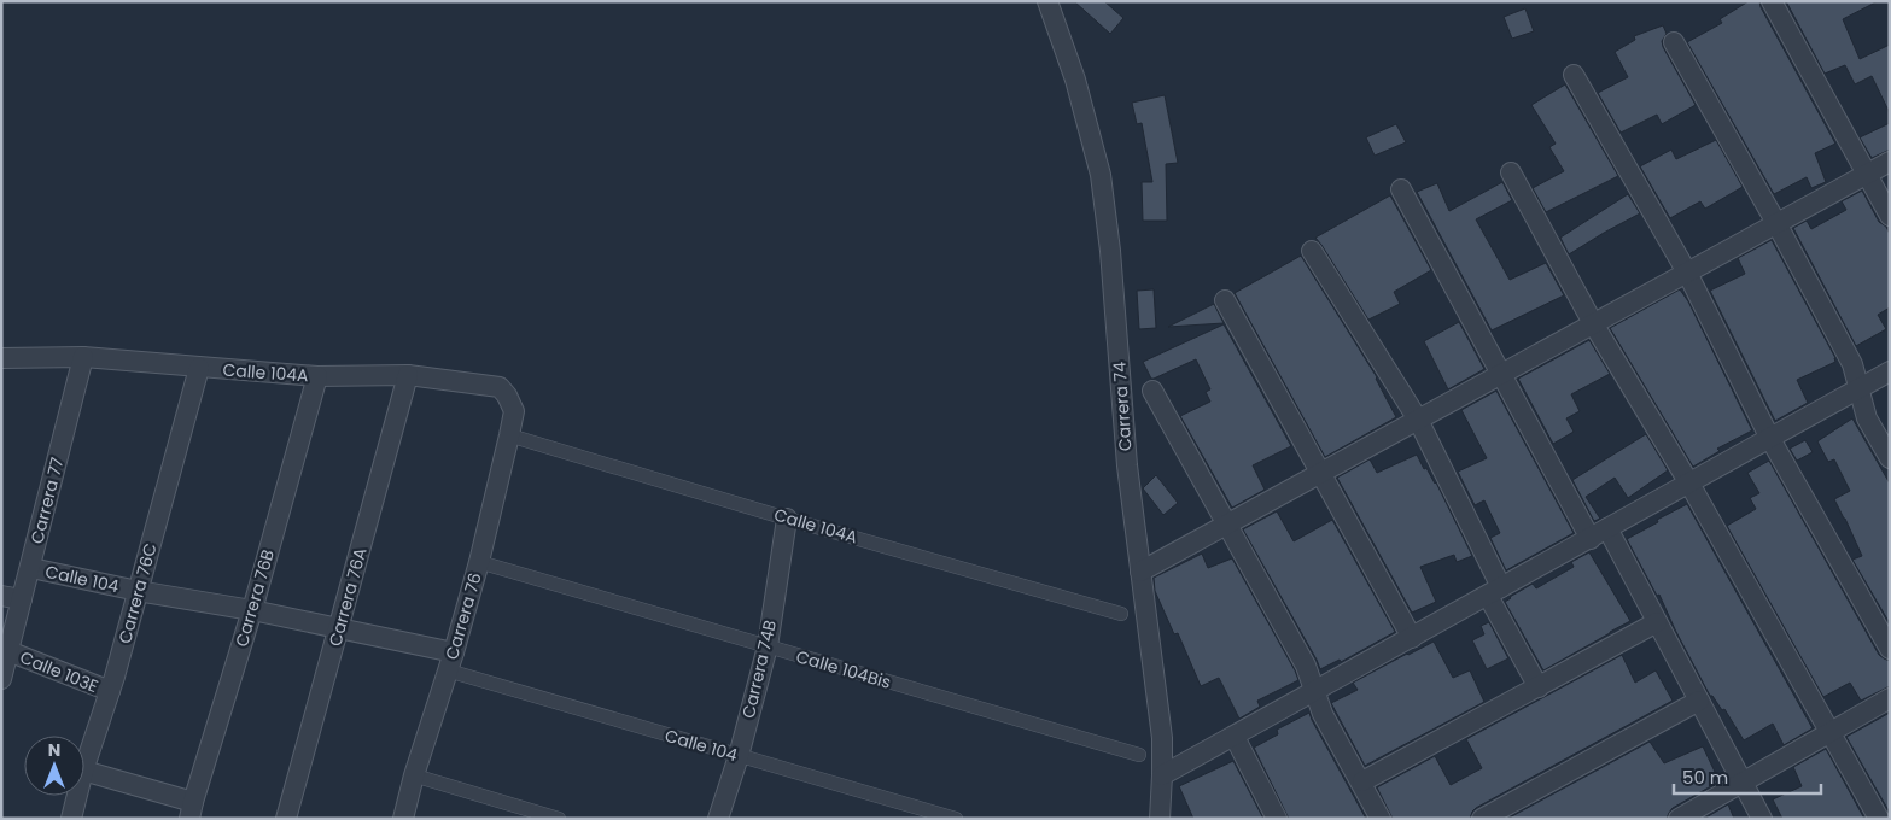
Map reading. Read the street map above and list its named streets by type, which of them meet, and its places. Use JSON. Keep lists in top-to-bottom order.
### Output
{
  "streets": {
    "street": [
      "Calle 104A",
      "Carrera 74",
      "Carrera 77",
      "Calle 104",
      "Carrera 76C",
      "Carrera 76A",
      "Carrera 76B",
      "Carrera 76",
      "Carrera 74B",
      "Calle 104Bis",
      "Calle 103E"
    ]
  },
  "crossings": [
    ["Calle 104A", "Carrera 77"],
    ["Calle 104A", "Carrera 76C"],
    ["Calle 104A", "Carrera 76A"],
    ["Calle 104A", "Carrera 76B"],
    ["Calle 104A", "Carrera 76"],
    ["Calle 104A", "Carrera 74B"],
    ["Carrera 77", "Calle 104"],
    ["Carrera 77", "Calle 103E"],
    ["Calle 104", "Carrera 76C"],
    ["Calle 104", "Carrera 76A"],
    ["Calle 104", "Carrera 76B"],
    ["Calle 104", "Carrera 76"],
    ["Calle 104", "Carrera 74B"],
    ["Carrera 76C", "Calle 103E"],
    ["Carrera 76", "Calle 104Bis"],
    ["Carrera 74B", "Calle 104Bis"]
  ],
  "scale_bar": "50 m",
  "north": "top"
}
